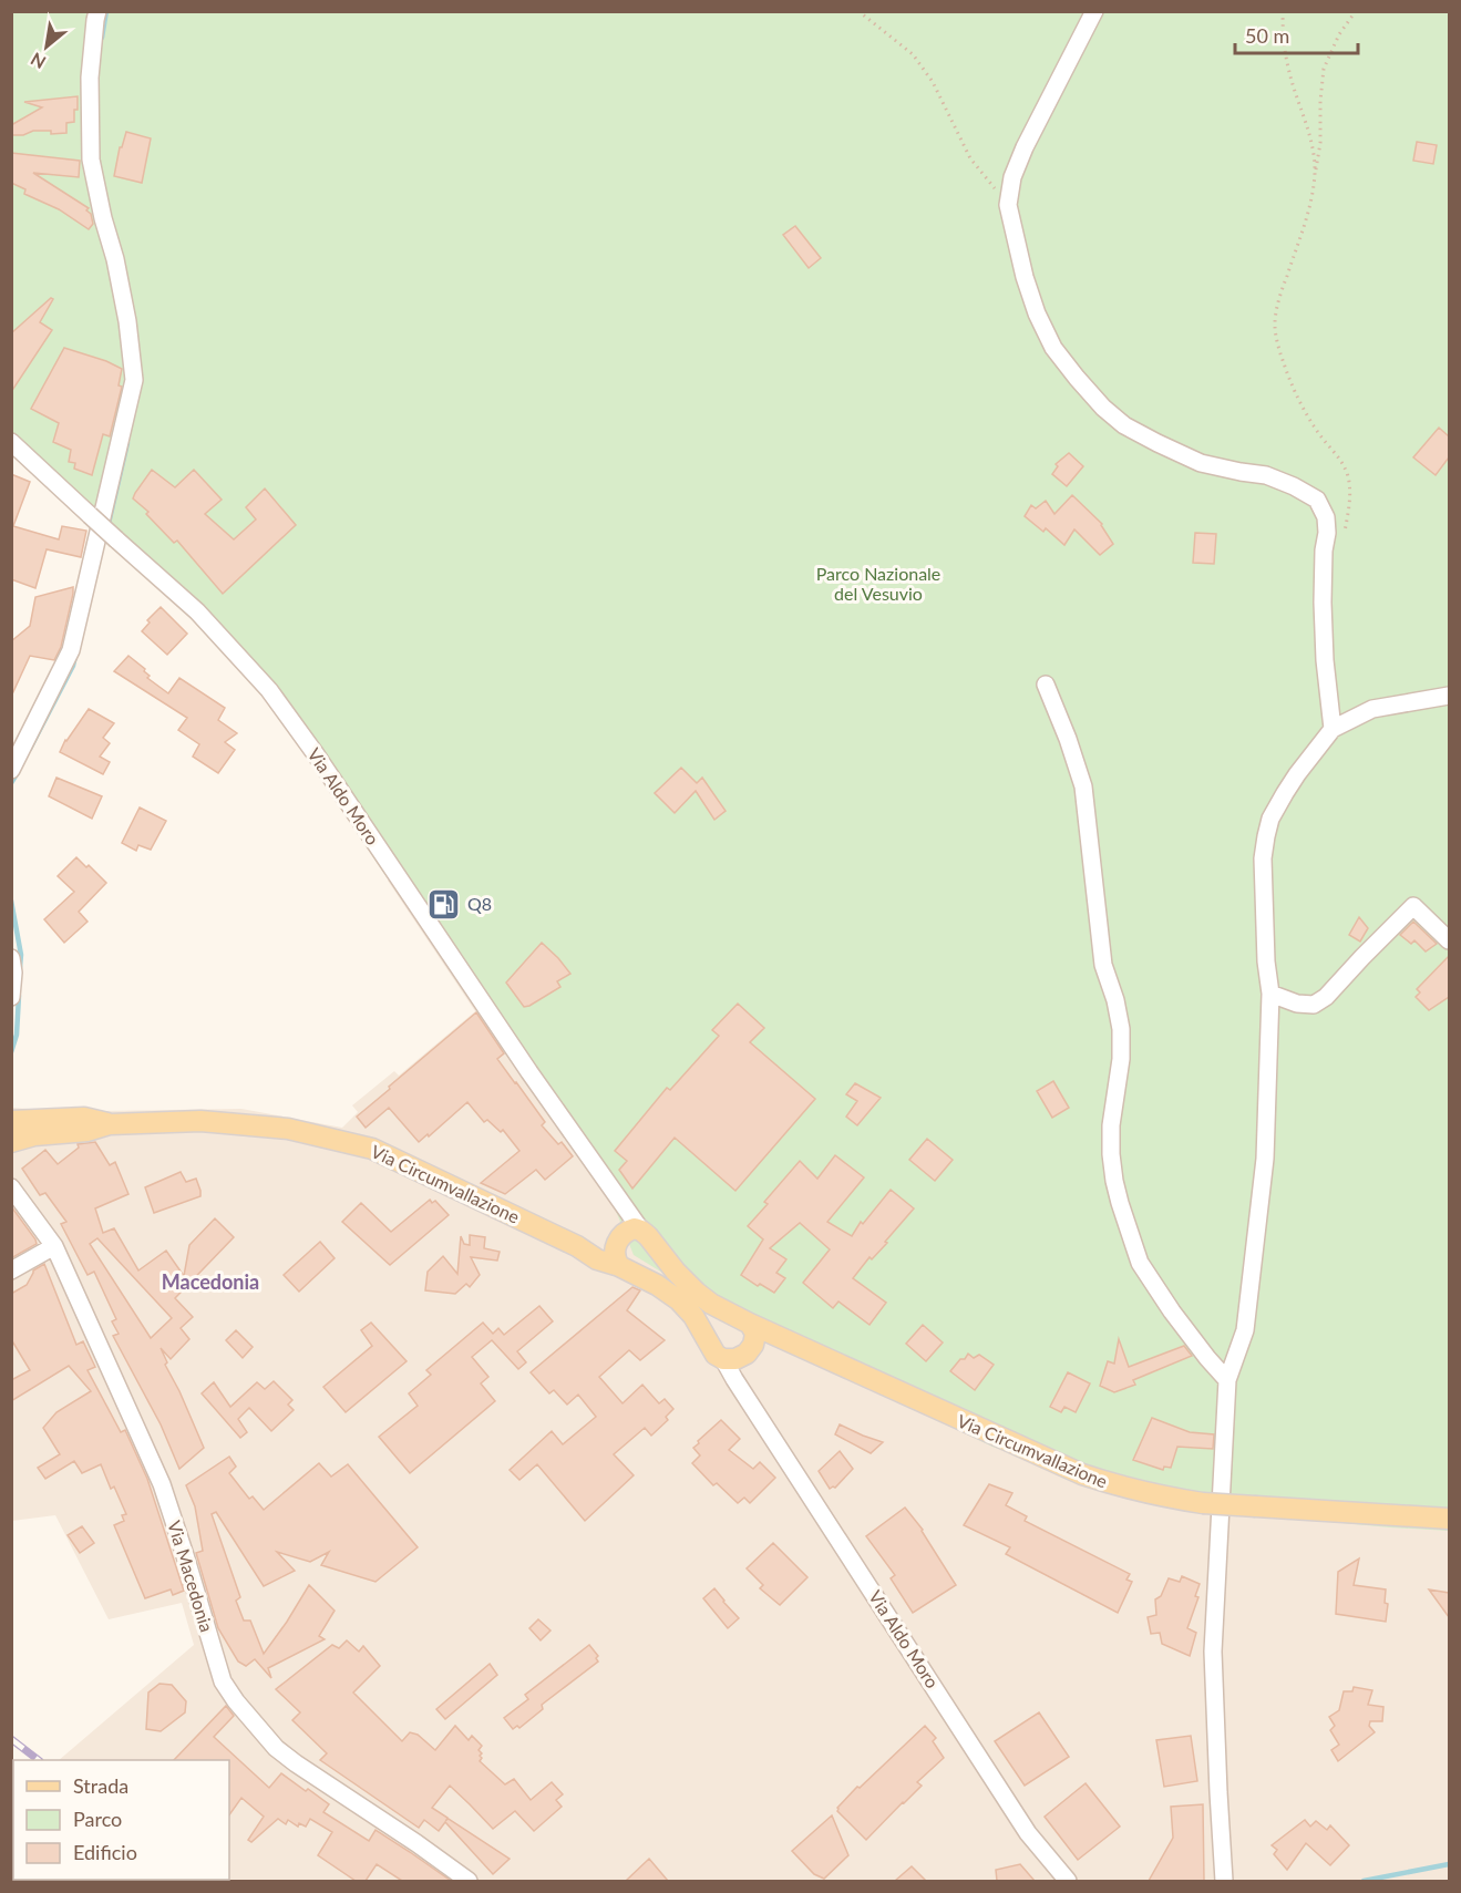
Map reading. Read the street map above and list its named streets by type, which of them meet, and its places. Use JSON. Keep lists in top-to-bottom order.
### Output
{
  "streets": {
    "main road": ["Via Circumvallazione"],
    "street": ["Via Aldo Moro", "Via Macedonia"]
  },
  "crossings": [
    ["Via Aldo Moro", "Via Circumvallazione"]
  ],
  "districts": ["Macedonia"],
  "parks": ["Parco Nazionale del Vesuvio"],
  "places": {
    "fuel station": ["Q8"]
  },
  "legend": ["Strada", "Parco", "Edificio"],
  "scale_bar": "50 m",
  "north": "bottom left"
}
